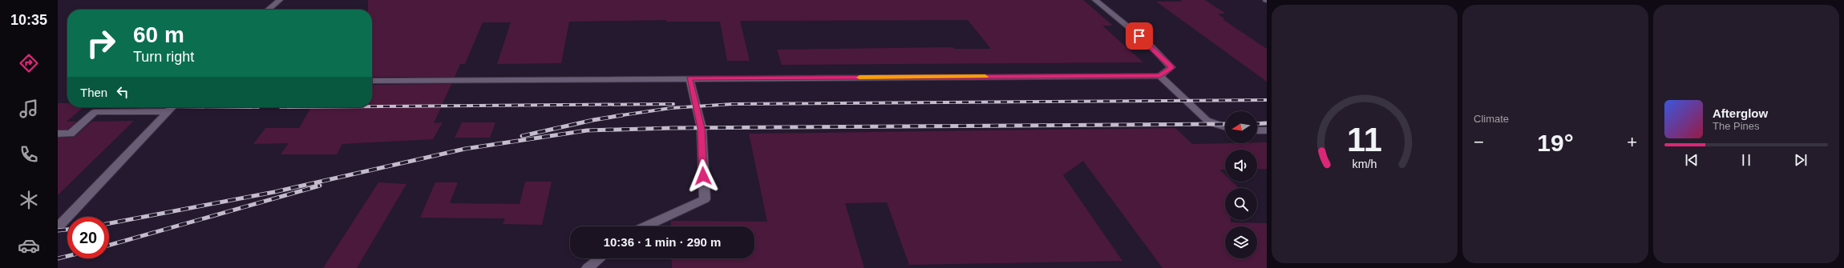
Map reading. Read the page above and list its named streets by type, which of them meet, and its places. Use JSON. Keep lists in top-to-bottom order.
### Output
{
  "north": "left",
  "page": {
    "tabs": "10:35",
    "tile": "Climate",
    "turn": ["60 m", "Turn right"],
    "then": "Then",
    "song": ["Afterglow", "The Pines"],
    "heat": ["−", "19°", "+"],
    "limit": "20",
    "trip": "10:36 · 1 min · 290 m",
    "gauge": ["11", "km/h"]
  }
}
